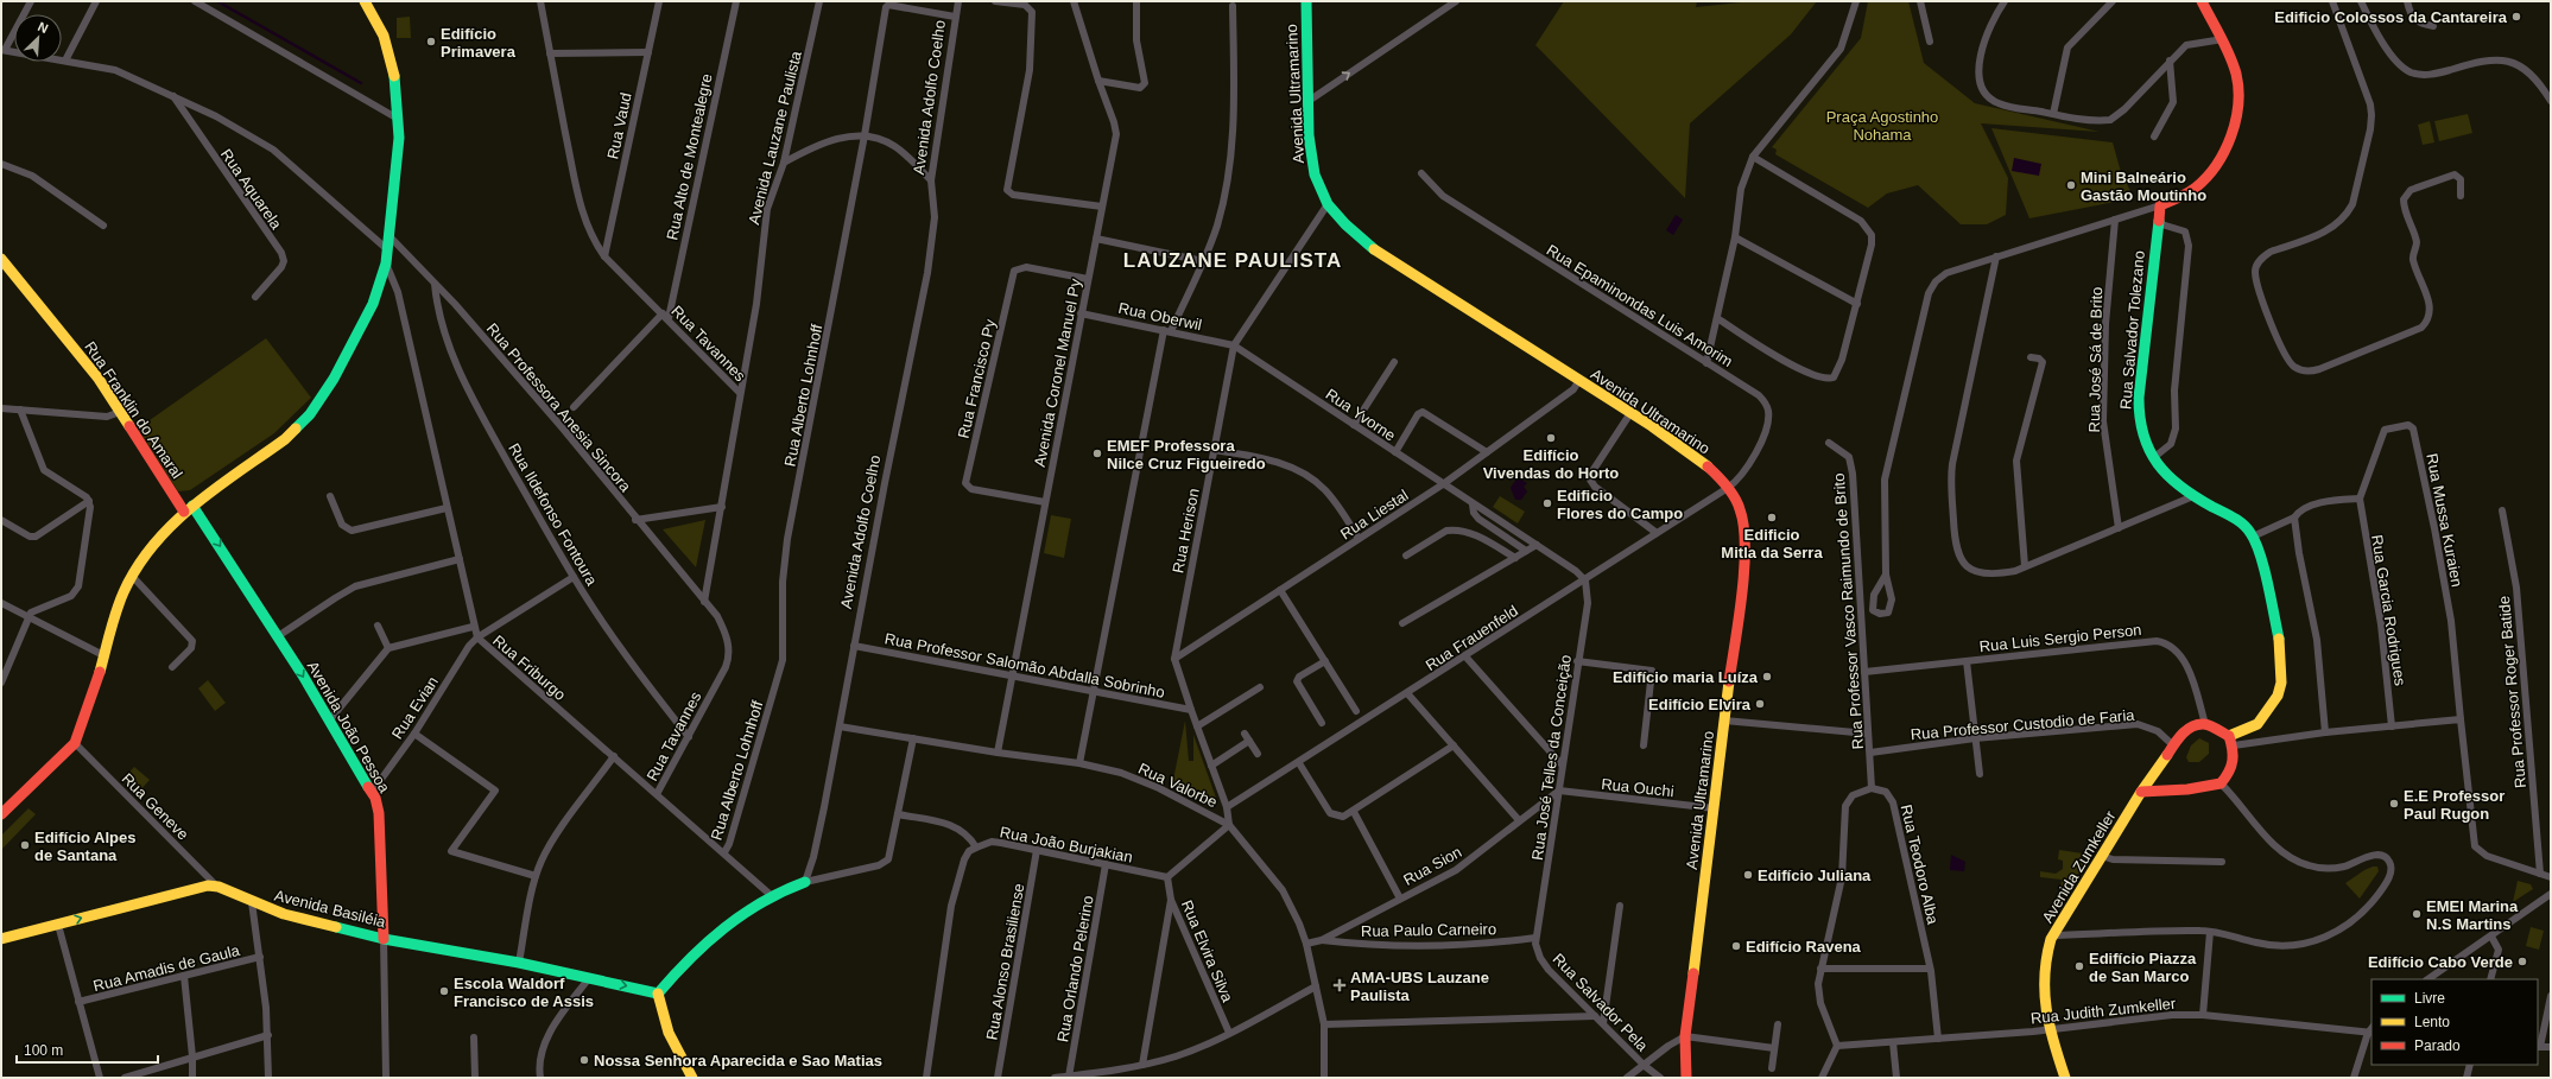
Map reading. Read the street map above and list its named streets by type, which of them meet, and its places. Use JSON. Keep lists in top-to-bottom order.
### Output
{
  "streets": {
    "street": [
      "Avenida Ultramarino",
      "Avenida Adolfo Coelho",
      "Rua Vaud",
      "Avenida Lauzane Paulista",
      "Rua Alto de Montealegre",
      "Rua Aquarela",
      "Rua Epaminondas Luis Amorim",
      "Rua Oberwil",
      "Rua Salvador Tolezano",
      "Rua Tavannes",
      "Rua José Sá de Brito",
      "Avenida Coronel Manuel Py",
      "Rua Francisco Py",
      "Rua Alberto Lohnhoff",
      "Rua Professora Anesia Sincora",
      "Rua Franklin do Amaral",
      "Rua Yvorne",
      "Rua Ildefonso Fontoura",
      "Rua Liestal",
      "Rua Mussa Kuraien",
      "Rua Herison",
      "Rua Garcia Rodrigues",
      "Rua Professor Vasco Raimundo de Brito",
      "Rua Frauenfeld",
      "Rua Luis Sergio Person",
      "Rua Professor Salomão Abdalla Sobrinho",
      "Rua Friburgo",
      "Rua Professor Roger Batide",
      "Rua Evian",
      "Rua Professor Custodio de Faria",
      "Avenida João Pessoa",
      "Rua José Telles da Conceição",
      "Rua Valorbe",
      "Rua Ouchi",
      "Rua Geneve",
      "Rua João Burjakian",
      "Rua Teodoro Alba",
      "Rua Sion",
      "Avenida Zumkeller",
      "Avenida Basiléia",
      "Rua Paulo Carneiro",
      "Rua Elvira Silva",
      "Rua Alonso Brasiliense",
      "Rua Amadis de Gaula",
      "Rua Orlando Pelerino",
      "Rua Salvador Pela",
      "Rua Judith Zumkeller"
    ]
  },
  "crossings": [
    ["Avenida Ultramarino", "Rua Epaminondas Luis Amorim"],
    ["Avenida Ultramarino", "Rua Liestal"],
    ["Avenida Ultramarino", "Rua Herison"],
    ["Avenida Ultramarino", "Rua Frauenfeld"],
    ["Avenida Ultramarino", "Rua Ouchi"],
    ["Avenida Adolfo Coelho", "Rua Alberto Lohnhoff"],
    ["Avenida Adolfo Coelho", "Rua Professor Salomão Abdalla Sobrinho"],
    ["Avenida Adolfo Coelho", "Rua Valorbe"],
    ["Rua Vaud", "Rua Tavannes"],
    ["Avenida Lauzane Paulista", "Rua Tavannes"],
    ["Rua Alto de Montealegre", "Rua Tavannes"],
    ["Rua Epaminondas Luis Amorim", "Rua Frauenfeld"],
    ["Rua Oberwil", "Avenida Coronel Manuel Py"],
    ["Rua Oberwil", "Rua Yvorne"],
    ["Rua Oberwil", "Rua Herison"],
    ["Rua Tavannes", "Rua Professora Anesia Sincora"],
    ["Rua Tavannes", "Rua Ildefonso Fontoura"],
    ["Rua Tavannes", "Rua Friburgo"],
    ["Avenida Coronel Manuel Py", "Rua Francisco Py"],
    ["Avenida Coronel Manuel Py", "Rua Professor Salomão Abdalla Sobrinho"],
    ["Avenida Coronel Manuel Py", "Rua Valorbe"],
    ["Rua Alberto Lohnhoff", "Rua Friburgo"],
    ["Rua Professora Anesia Sincora", "Rua Ildefonso Fontoura"],
    ["Rua Franklin do Amaral", "Avenida João Pessoa"],
    ["Rua Yvorne", "Rua Liestal"],
    ["Rua Yvorne", "Rua Herison"],
    ["Rua Yvorne", "Rua Frauenfeld"],
    ["Rua Yvorne", "Rua José Telles da Conceição"],
    ["Rua Ildefonso Fontoura", "Rua Evian"],
    ["Rua Liestal", "Rua Herison"],
    ["Rua Mussa Kuraien", "Rua Garcia Rodrigues"],
    ["Rua Herison", "Rua Frauenfeld"],
    ["Rua Herison", "Rua Professor Salomão Abdalla Sobrinho"],
    ["Rua Herison", "Rua Valorbe"],
    ["Rua Professor Vasco Raimundo de Brito", "Rua Luis Sergio Person"],
    ["Rua Professor Vasco Raimundo de Brito", "Rua Professor Custodio de Faria"],
    ["Rua Professor Vasco Raimundo de Brito", "Rua Teodoro Alba"],
    ["Rua Frauenfeld", "Rua José Telles da Conceição"],
    ["Rua Luis Sergio Person", "Avenida Zumkeller"],
    ["Rua Friburgo", "Rua Evian"],
    ["Rua Evian", "Avenida João Pessoa"],
    ["Rua Professor Custodio de Faria", "Avenida Zumkeller"],
    ["Avenida João Pessoa", "Avenida Basiléia"],
    ["Rua José Telles da Conceição", "Rua Ouchi"],
    ["Rua José Telles da Conceição", "Rua Sion"],
    ["Rua José Telles da Conceição", "Rua Paulo Carneiro"],
    ["Rua José Telles da Conceição", "Rua Salvador Pela"],
    ["Rua Valorbe", "Rua Sion"],
    ["Rua Ouchi", "Rua Sion"],
    ["Rua Geneve", "Avenida Basiléia"],
    ["Rua João Burjakian", "Rua Elvira Silva"],
    ["Rua João Burjakian", "Rua Alonso Brasiliense"],
    ["Rua João Burjakian", "Rua Orlando Pelerino"],
    ["Rua Teodoro Alba", "Rua Judith Zumkeller"],
    ["Rua Sion", "Rua Paulo Carneiro"],
    ["Avenida Zumkeller", "Rua Judith Zumkeller"],
    ["Rua Paulo Carneiro", "Rua Salvador Pela"]
  ],
  "one_way": ["Avenida João Pessoa"],
  "districts": ["LAUZANE PAULISTA"],
  "parks": ["Praça Agostinho Nohama"],
  "places": {
    "other": [
      "Edificio Colossos da Cantareira",
      "Edifício Primavera",
      "Mini Balneário Gastão Moutinho",
      "Edifício Vivendas do Horto",
      "EMEF Professora Nilce Cruz Figueiredo",
      "Edificio Flores do Campo",
      "Edificio Mitla da Serra",
      "Edifício maria Luíza",
      "Edifício Elvira",
      "E.E Professor Paul Rugon",
      "Edifício Alpes de Santana",
      "Edifício Juliana",
      "EMEI Marina N.S Martins",
      "Edifício Ravena",
      "Edifício Cabo Verde",
      "Edifício Piazza de San Marco",
      "Escola Waldorf Francisco de Assis",
      "Nossa Senhora Aparecida e Sao Matias"
    ],
    "health": ["AMA-UBS Lauzane Paulista"]
  },
  "legend": ["Livre", "Lento", "Parado"],
  "scale_bar": "100 m",
  "north": "top right"
}
